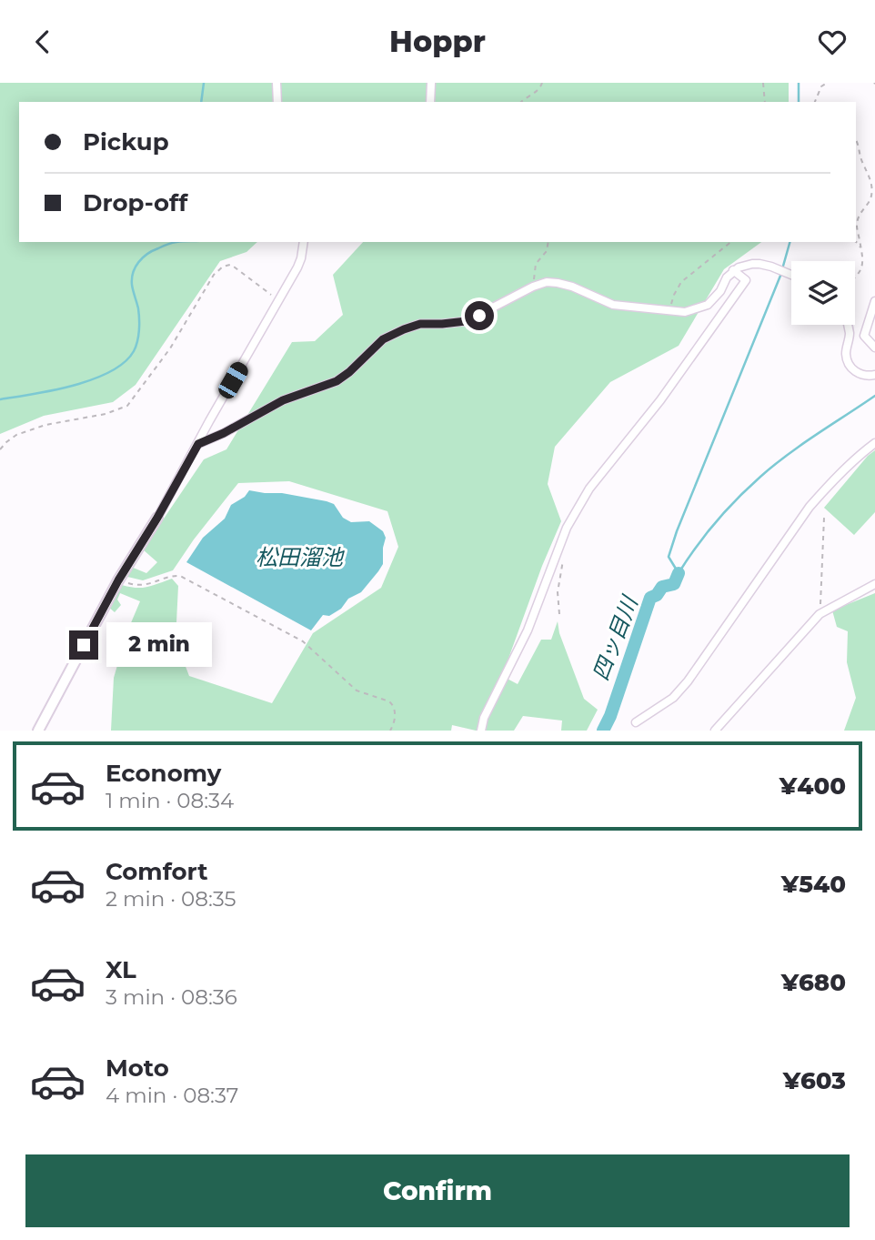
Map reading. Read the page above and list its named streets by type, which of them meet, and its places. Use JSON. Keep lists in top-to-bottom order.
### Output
{
  "water": ["松田溜池", "四ッ目川"],
  "page": {
    "header": "Hoppr",
    "banner": ["Pickup", "Drop-off"],
    "bubble": "2 min",
    "list": [
      {
        "name": "Economy",
        "note": "1 min · 08:34",
        "value": "¥400"
      },
      {
        "name": "Comfort",
        "note": "2 min · 08:35",
        "value": "¥540"
      },
      {
        "name": "XL",
        "note": "3 min · 08:36",
        "value": "¥680"
      },
      {
        "name": "Moto",
        "note": "4 min · 08:37",
        "value": "¥603"
      }
    ],
    "buttons": "Confirm"
  }
}
